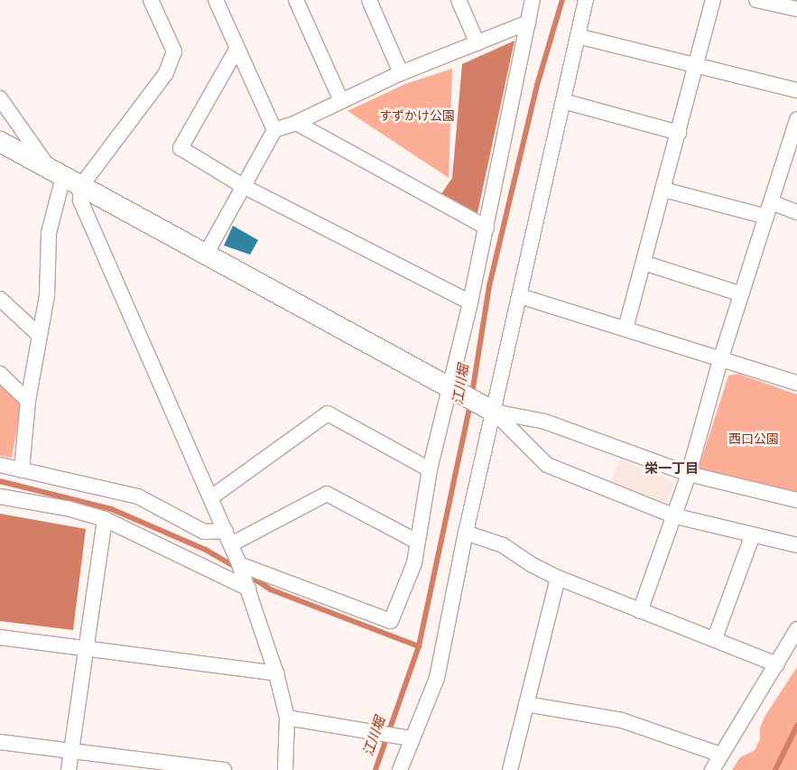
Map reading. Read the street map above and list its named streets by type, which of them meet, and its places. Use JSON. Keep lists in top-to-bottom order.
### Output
{
  "districts": ["栄一丁目"],
  "water": ["江川堀"],
  "parks": ["すずかけ公園", "西口公園"]
}
